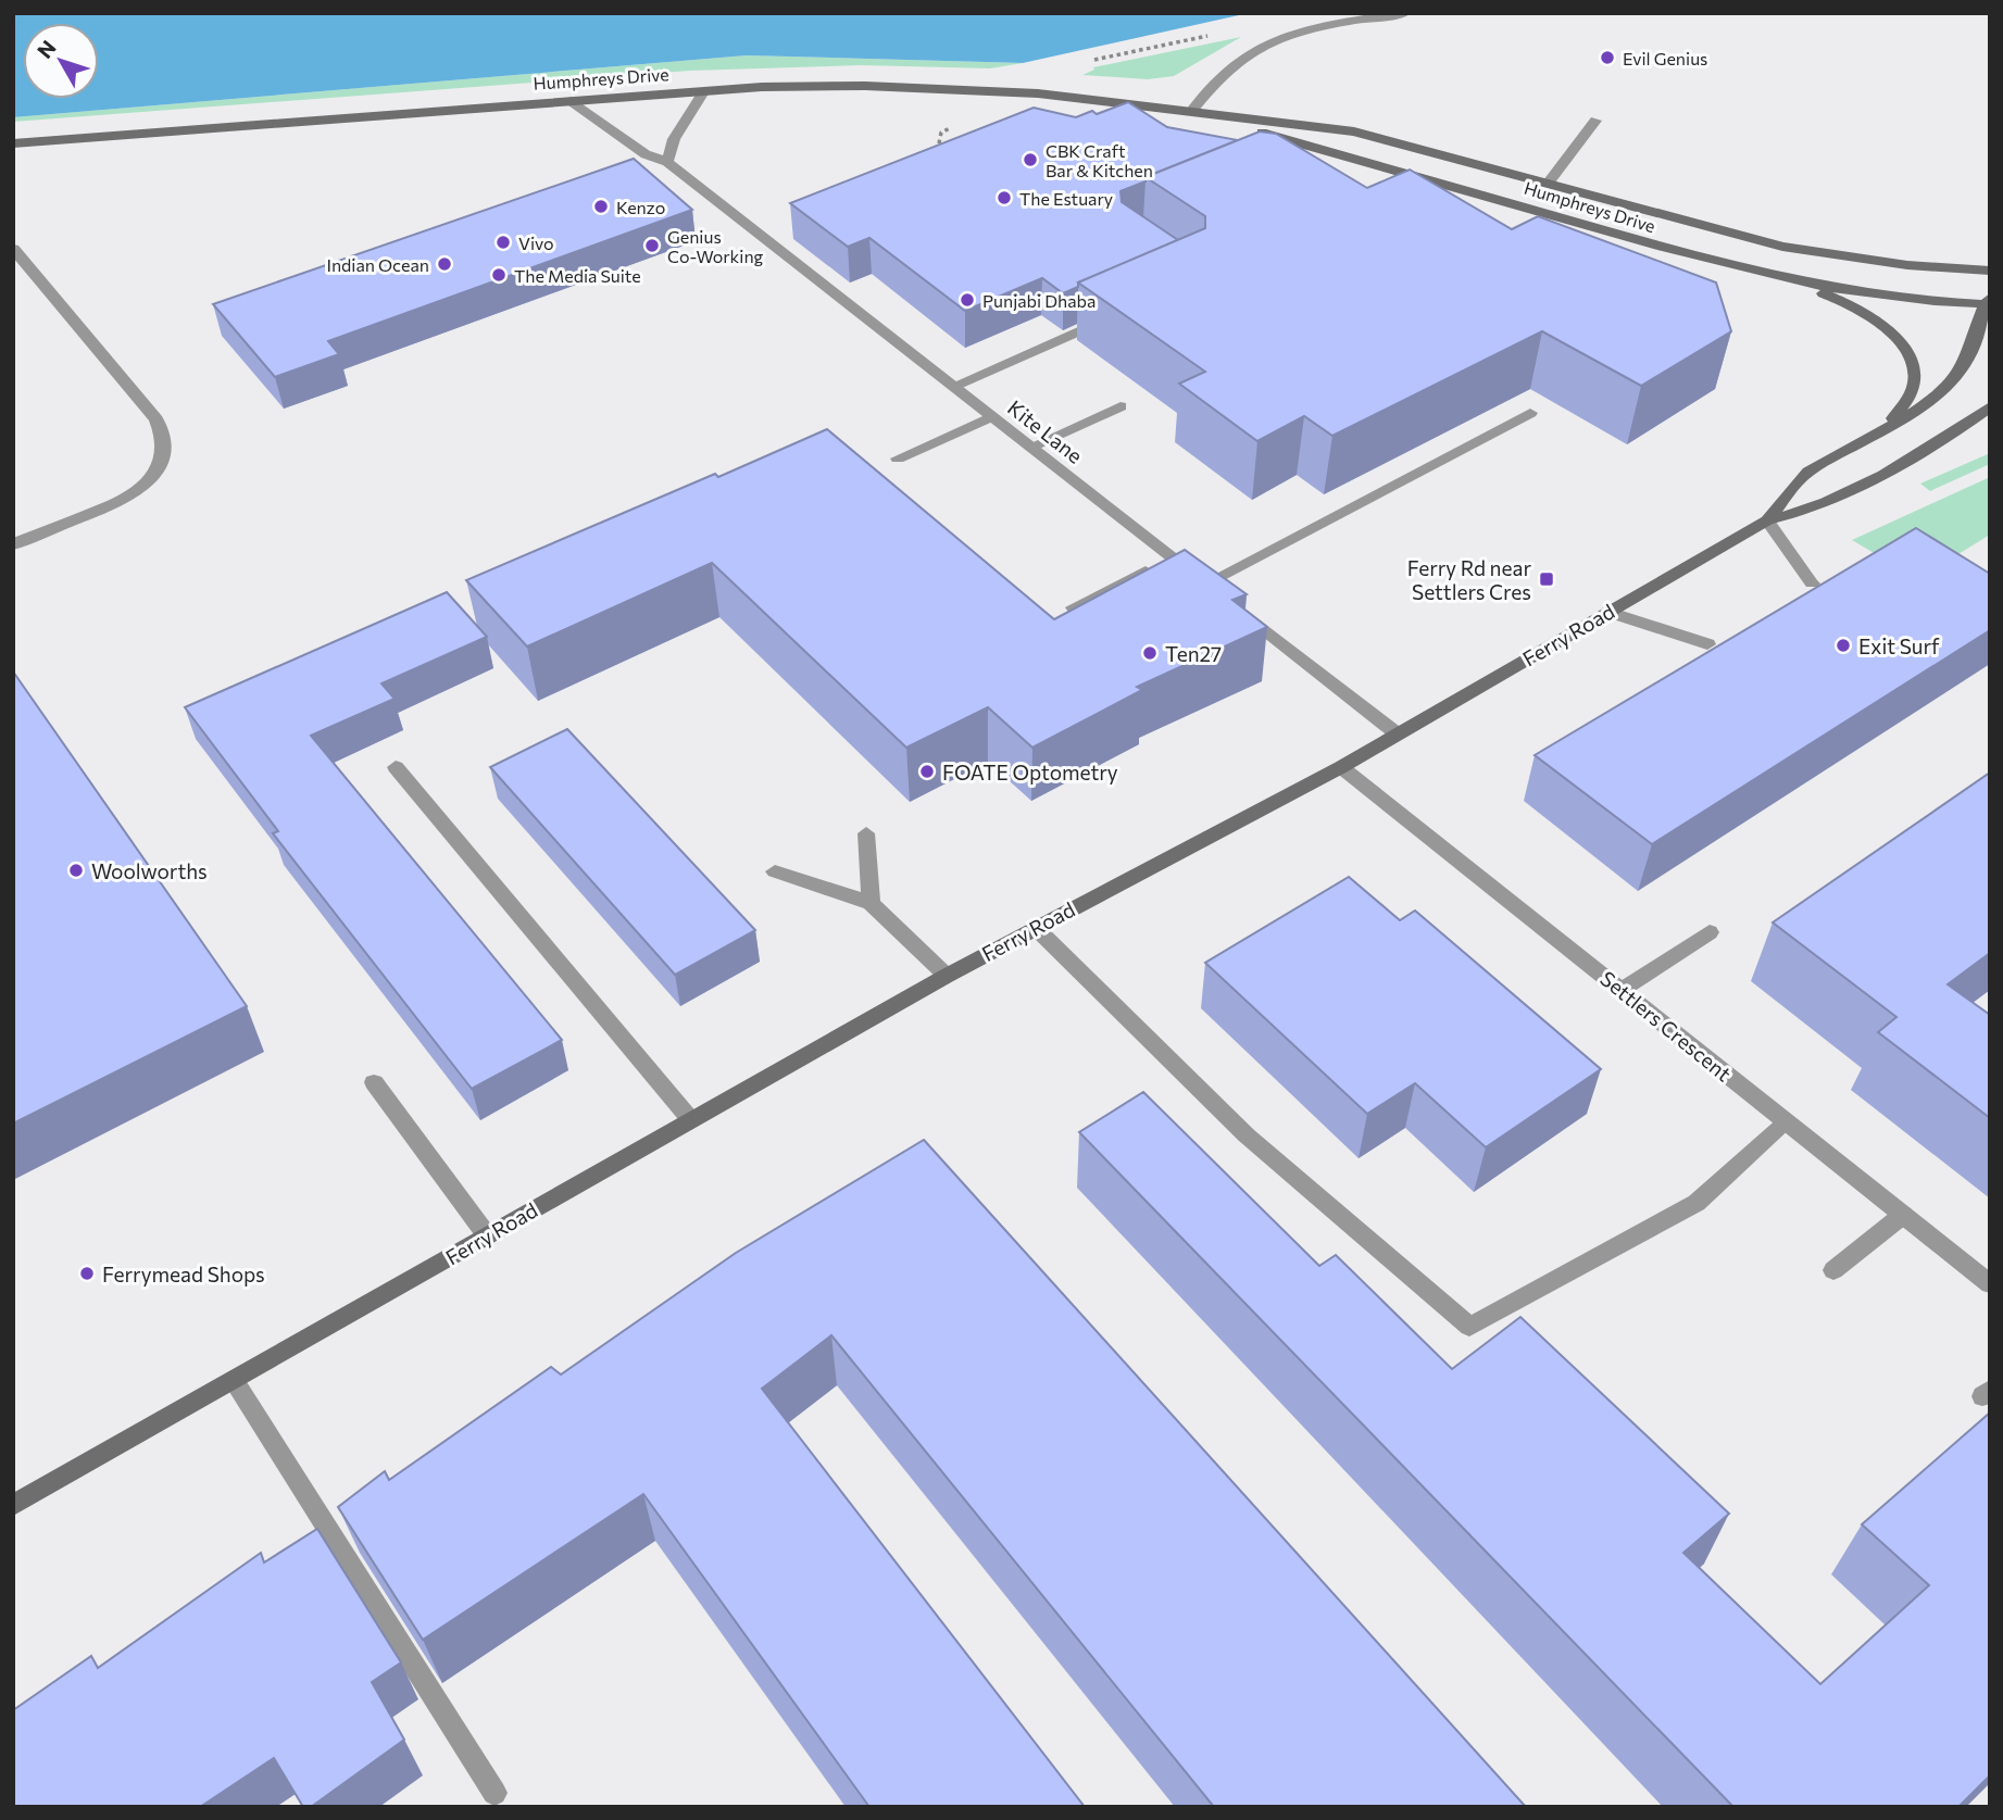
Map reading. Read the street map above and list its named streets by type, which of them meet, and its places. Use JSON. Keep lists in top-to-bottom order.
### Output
{
  "streets": {
    "main road": ["Humphreys Drive", "Ferry Road"],
    "street": ["Kite Lane", "Settlers Crescent"]
  },
  "crossings": [
    ["Humphreys Drive", "Kite Lane"],
    ["Humphreys Drive", "Ferry Road"],
    ["Kite Lane", "Ferry Road"],
    ["Ferry Road", "Settlers Crescent"]
  ],
  "places": {
    "other": [
      "Evil Genius",
      "CBK Craft Bar & Kitchen",
      "The Estuary",
      "Kenzo",
      "Vivo",
      "Genius Co-Working",
      "Indian Ocean",
      "The Media Suite",
      "Punjabi Dhaba",
      "Exit Surf",
      "Ten27",
      "FOATE Optometry",
      "Woolworths",
      "Ferrymead Shops"
    ],
    "transit": ["Ferry Rd near Settlers Cres"]
  },
  "north": "top left"
}
